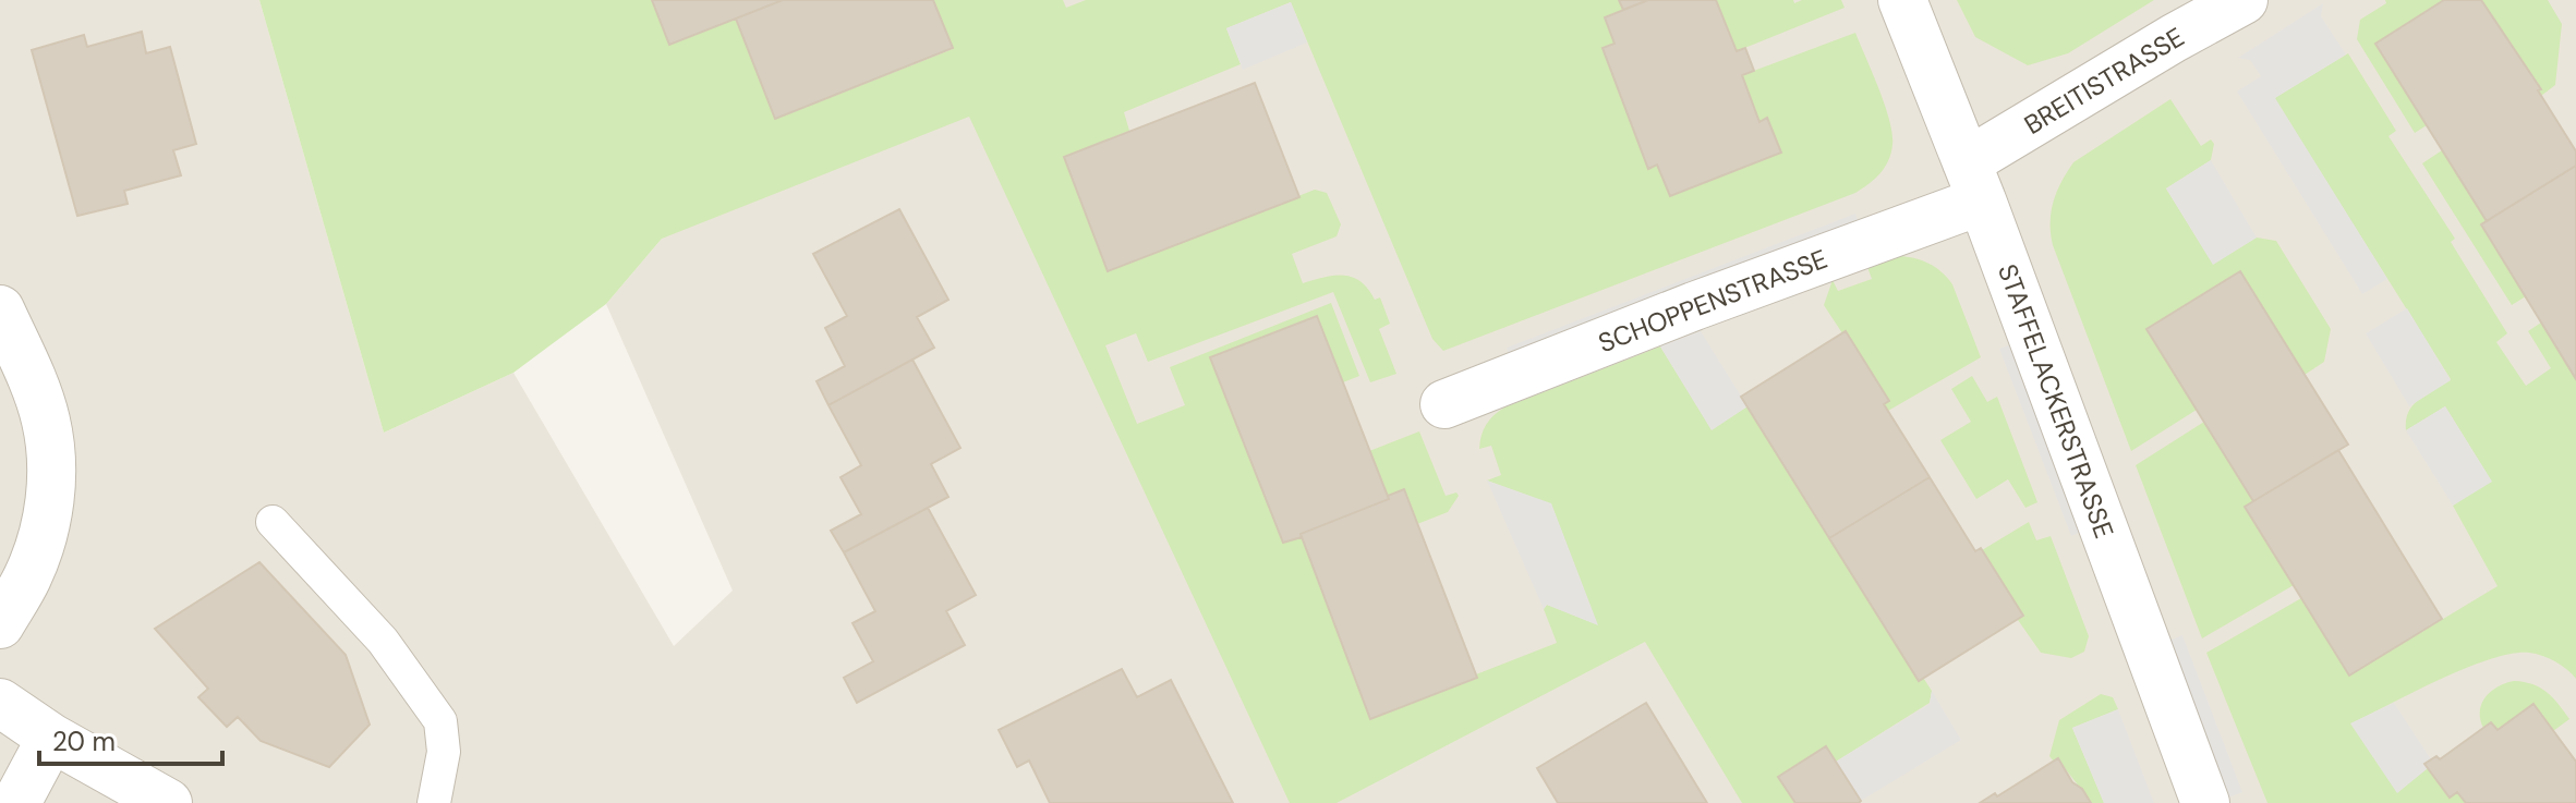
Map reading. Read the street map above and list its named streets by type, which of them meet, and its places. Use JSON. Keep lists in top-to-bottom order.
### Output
{
  "streets": {
    "street": ["BREITISTRASSE", "SCHOPPENSTRASSE", "STAFFELACKERSTRASSE"]
  },
  "crossings": [
    ["BREITISTRASSE", "SCHOPPENSTRASSE"],
    ["BREITISTRASSE", "STAFFELACKERSTRASSE"],
    ["SCHOPPENSTRASSE", "STAFFELACKERSTRASSE"]
  ],
  "scale_bar": "20 m"
}
